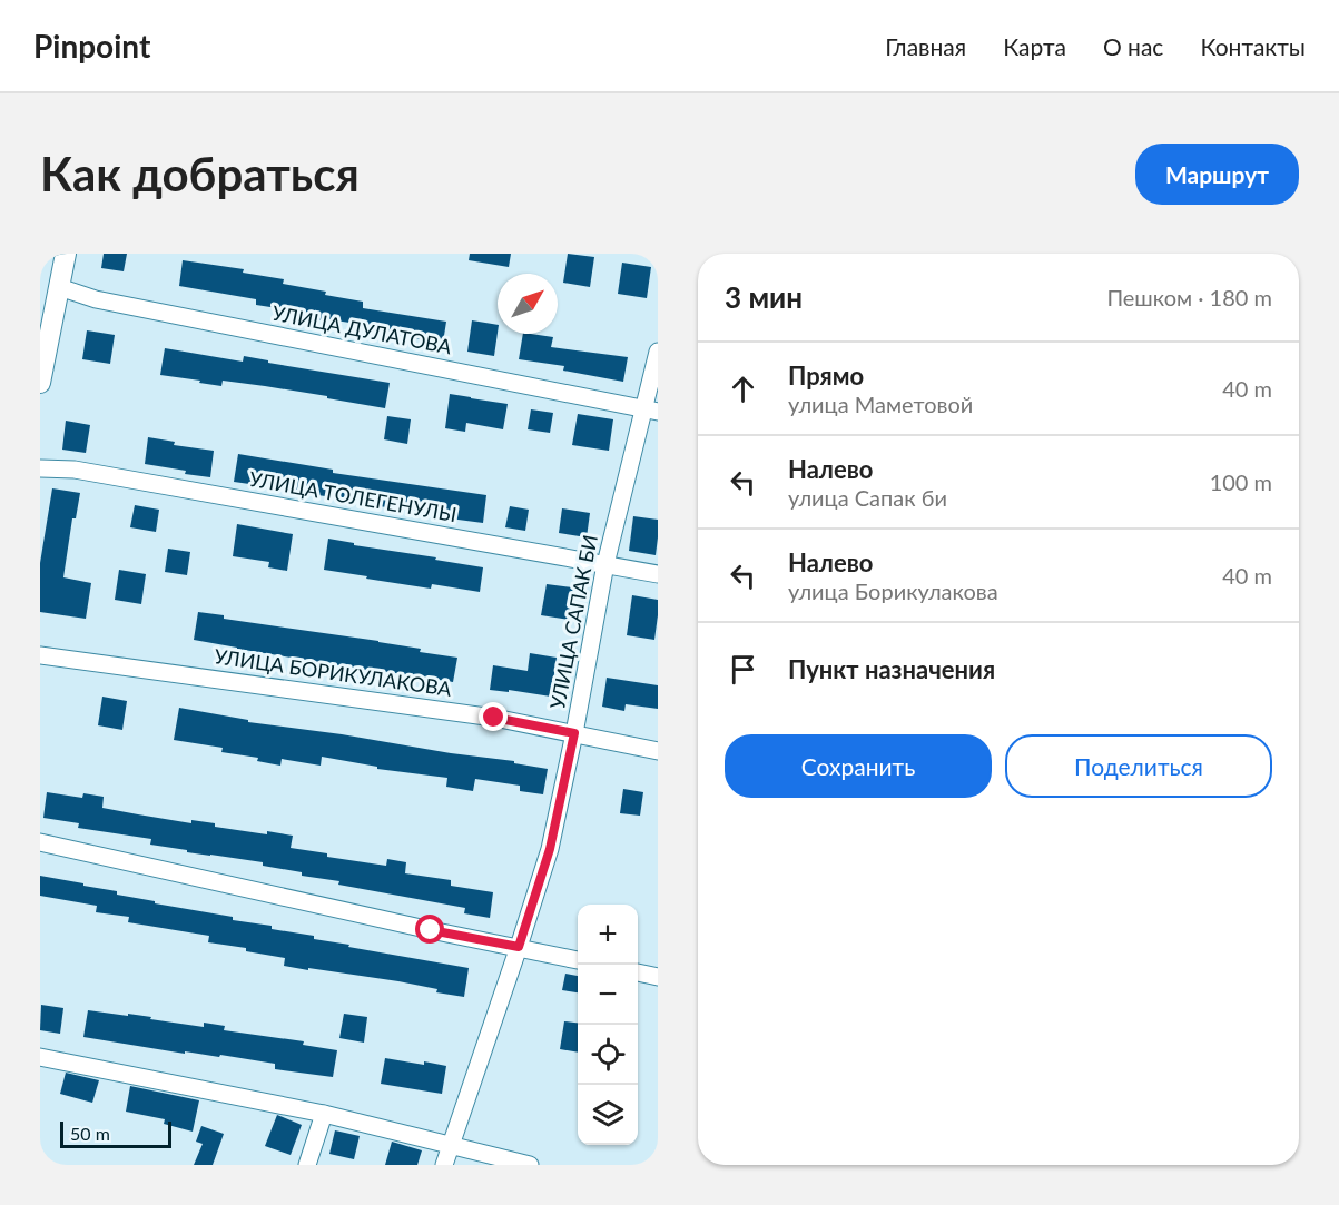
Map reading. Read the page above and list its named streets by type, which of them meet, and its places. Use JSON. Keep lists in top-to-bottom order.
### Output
{
  "streets": {
    "street": [
      "УЛИЦА ДУЛАТОВА",
      "УЛИЦА ТОЛЕГЕНУЛЫ",
      "УЛИЦА САПАК БИ",
      "УЛИЦА БОРИКУЛАКОВА"
    ]
  },
  "crossings": [
    ["УЛИЦА ДУЛАТОВА", "УЛИЦА САПАК БИ"],
    ["УЛИЦА ТОЛЕГЕНУЛЫ", "УЛИЦА САПАК БИ"],
    ["УЛИЦА САПАК БИ", "УЛИЦА БОРИКУЛАКОВА"]
  ],
  "scale_bar": "50 m",
  "north": "top right",
  "page": {
    "header": "Pinpoint",
    "nav": [
      "Главная",
      "Карта",
      "О нас",
      "Контакты"
    ],
    "buttons": [
      "Маршрут",
      ["Сохранить", "Поделиться"]
    ],
    "title": "Как добраться",
    "heading": ["3 мин", "Пешком · 180 m"],
    "list": [
      ["Прямо", "улица Маметовой", "40 m"],
      ["Налево", "улица Сапак би", "100 m"],
      ["Налево", "улица Борикулакова", "40 m"],
      "Пункт назначения"
    ],
    "map_buttons": ["+", "−"],
    "scale": "50 m"
  }
}
